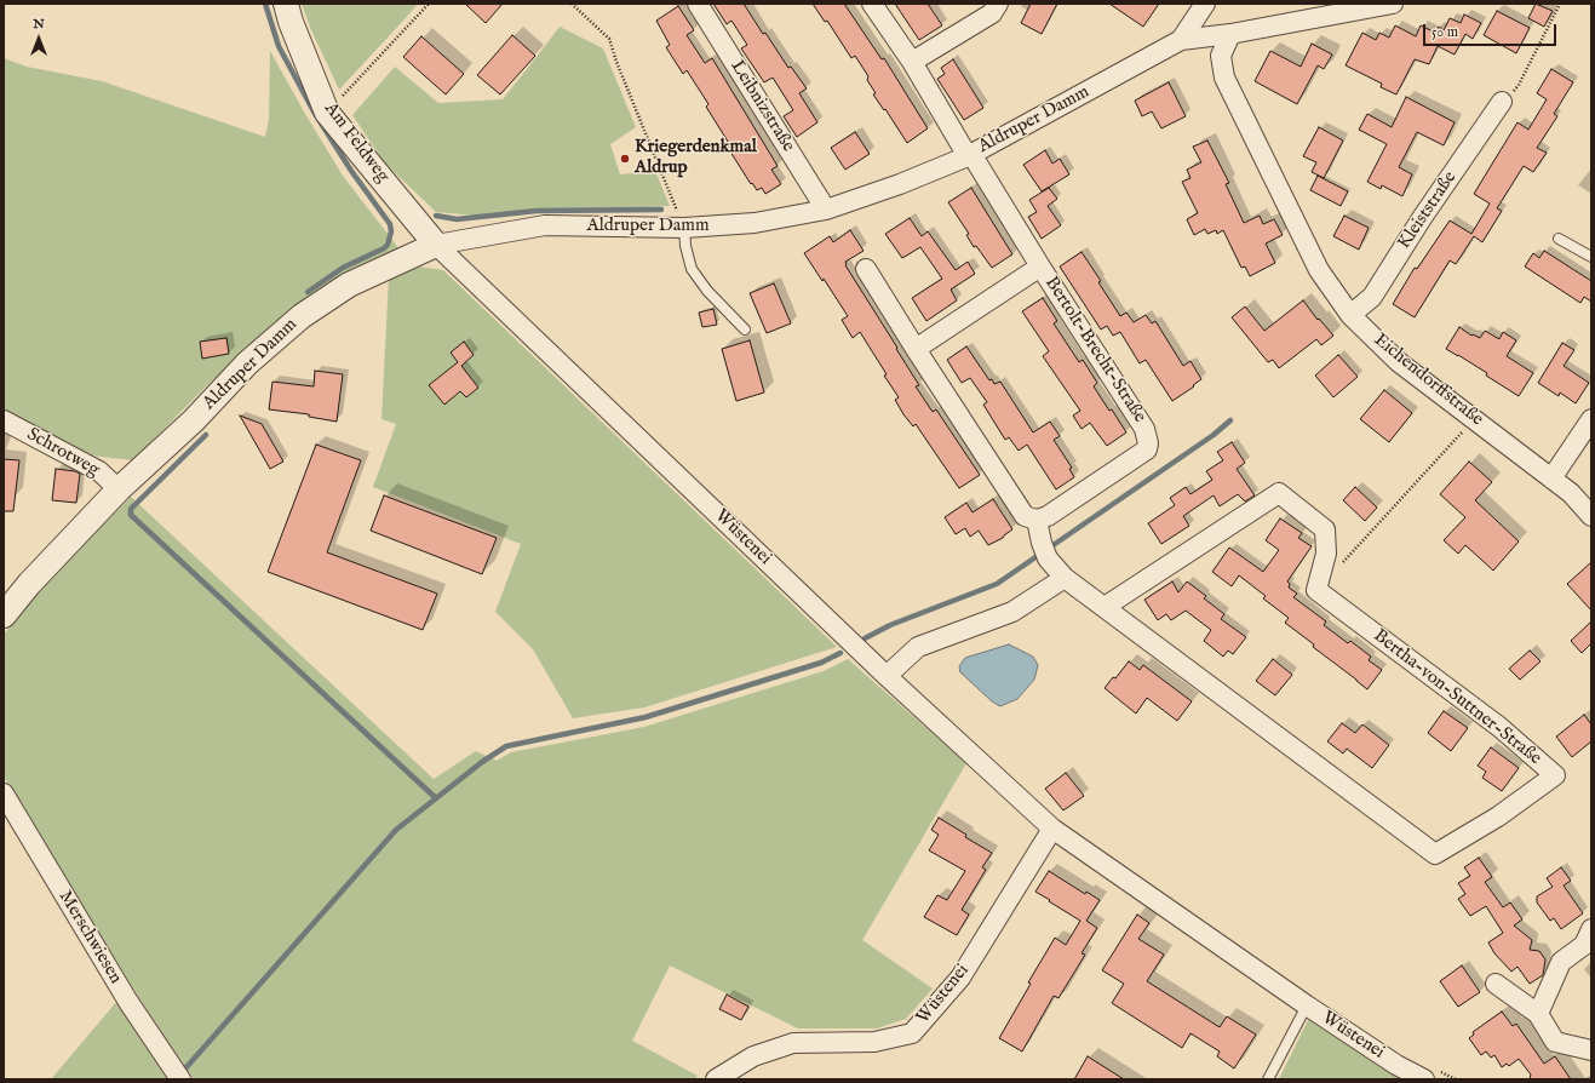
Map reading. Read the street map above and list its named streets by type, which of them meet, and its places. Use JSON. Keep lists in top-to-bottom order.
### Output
{
  "streets": {
    "street": [
      "Leibnizstraße",
      "Aldruper Damm",
      "Am Feldweg",
      "Kleiststraße",
      "Bertolt-Brecht-Straße",
      "Eichendorffstraße",
      "Schrotweg",
      "Wüstenei",
      "Bertha-von-Suttner-Straße",
      "Merschwiesen"
    ]
  },
  "crossings": [
    ["Leibnizstraße", "Aldruper Damm"],
    ["Aldruper Damm", "Am Feldweg"],
    ["Aldruper Damm", "Bertolt-Brecht-Straße"],
    ["Aldruper Damm", "Eichendorffstraße"],
    ["Aldruper Damm", "Schrotweg"],
    ["Aldruper Damm", "Wüstenei"],
    ["Am Feldweg", "Wüstenei"],
    ["Kleiststraße", "Eichendorffstraße"],
    ["Bertolt-Brecht-Straße", "Bertha-von-Suttner-Straße"]
  ],
  "places": ["Kriegerdenkmal Aldrup"],
  "scale_bar": "50 m",
  "north": "top"
}
